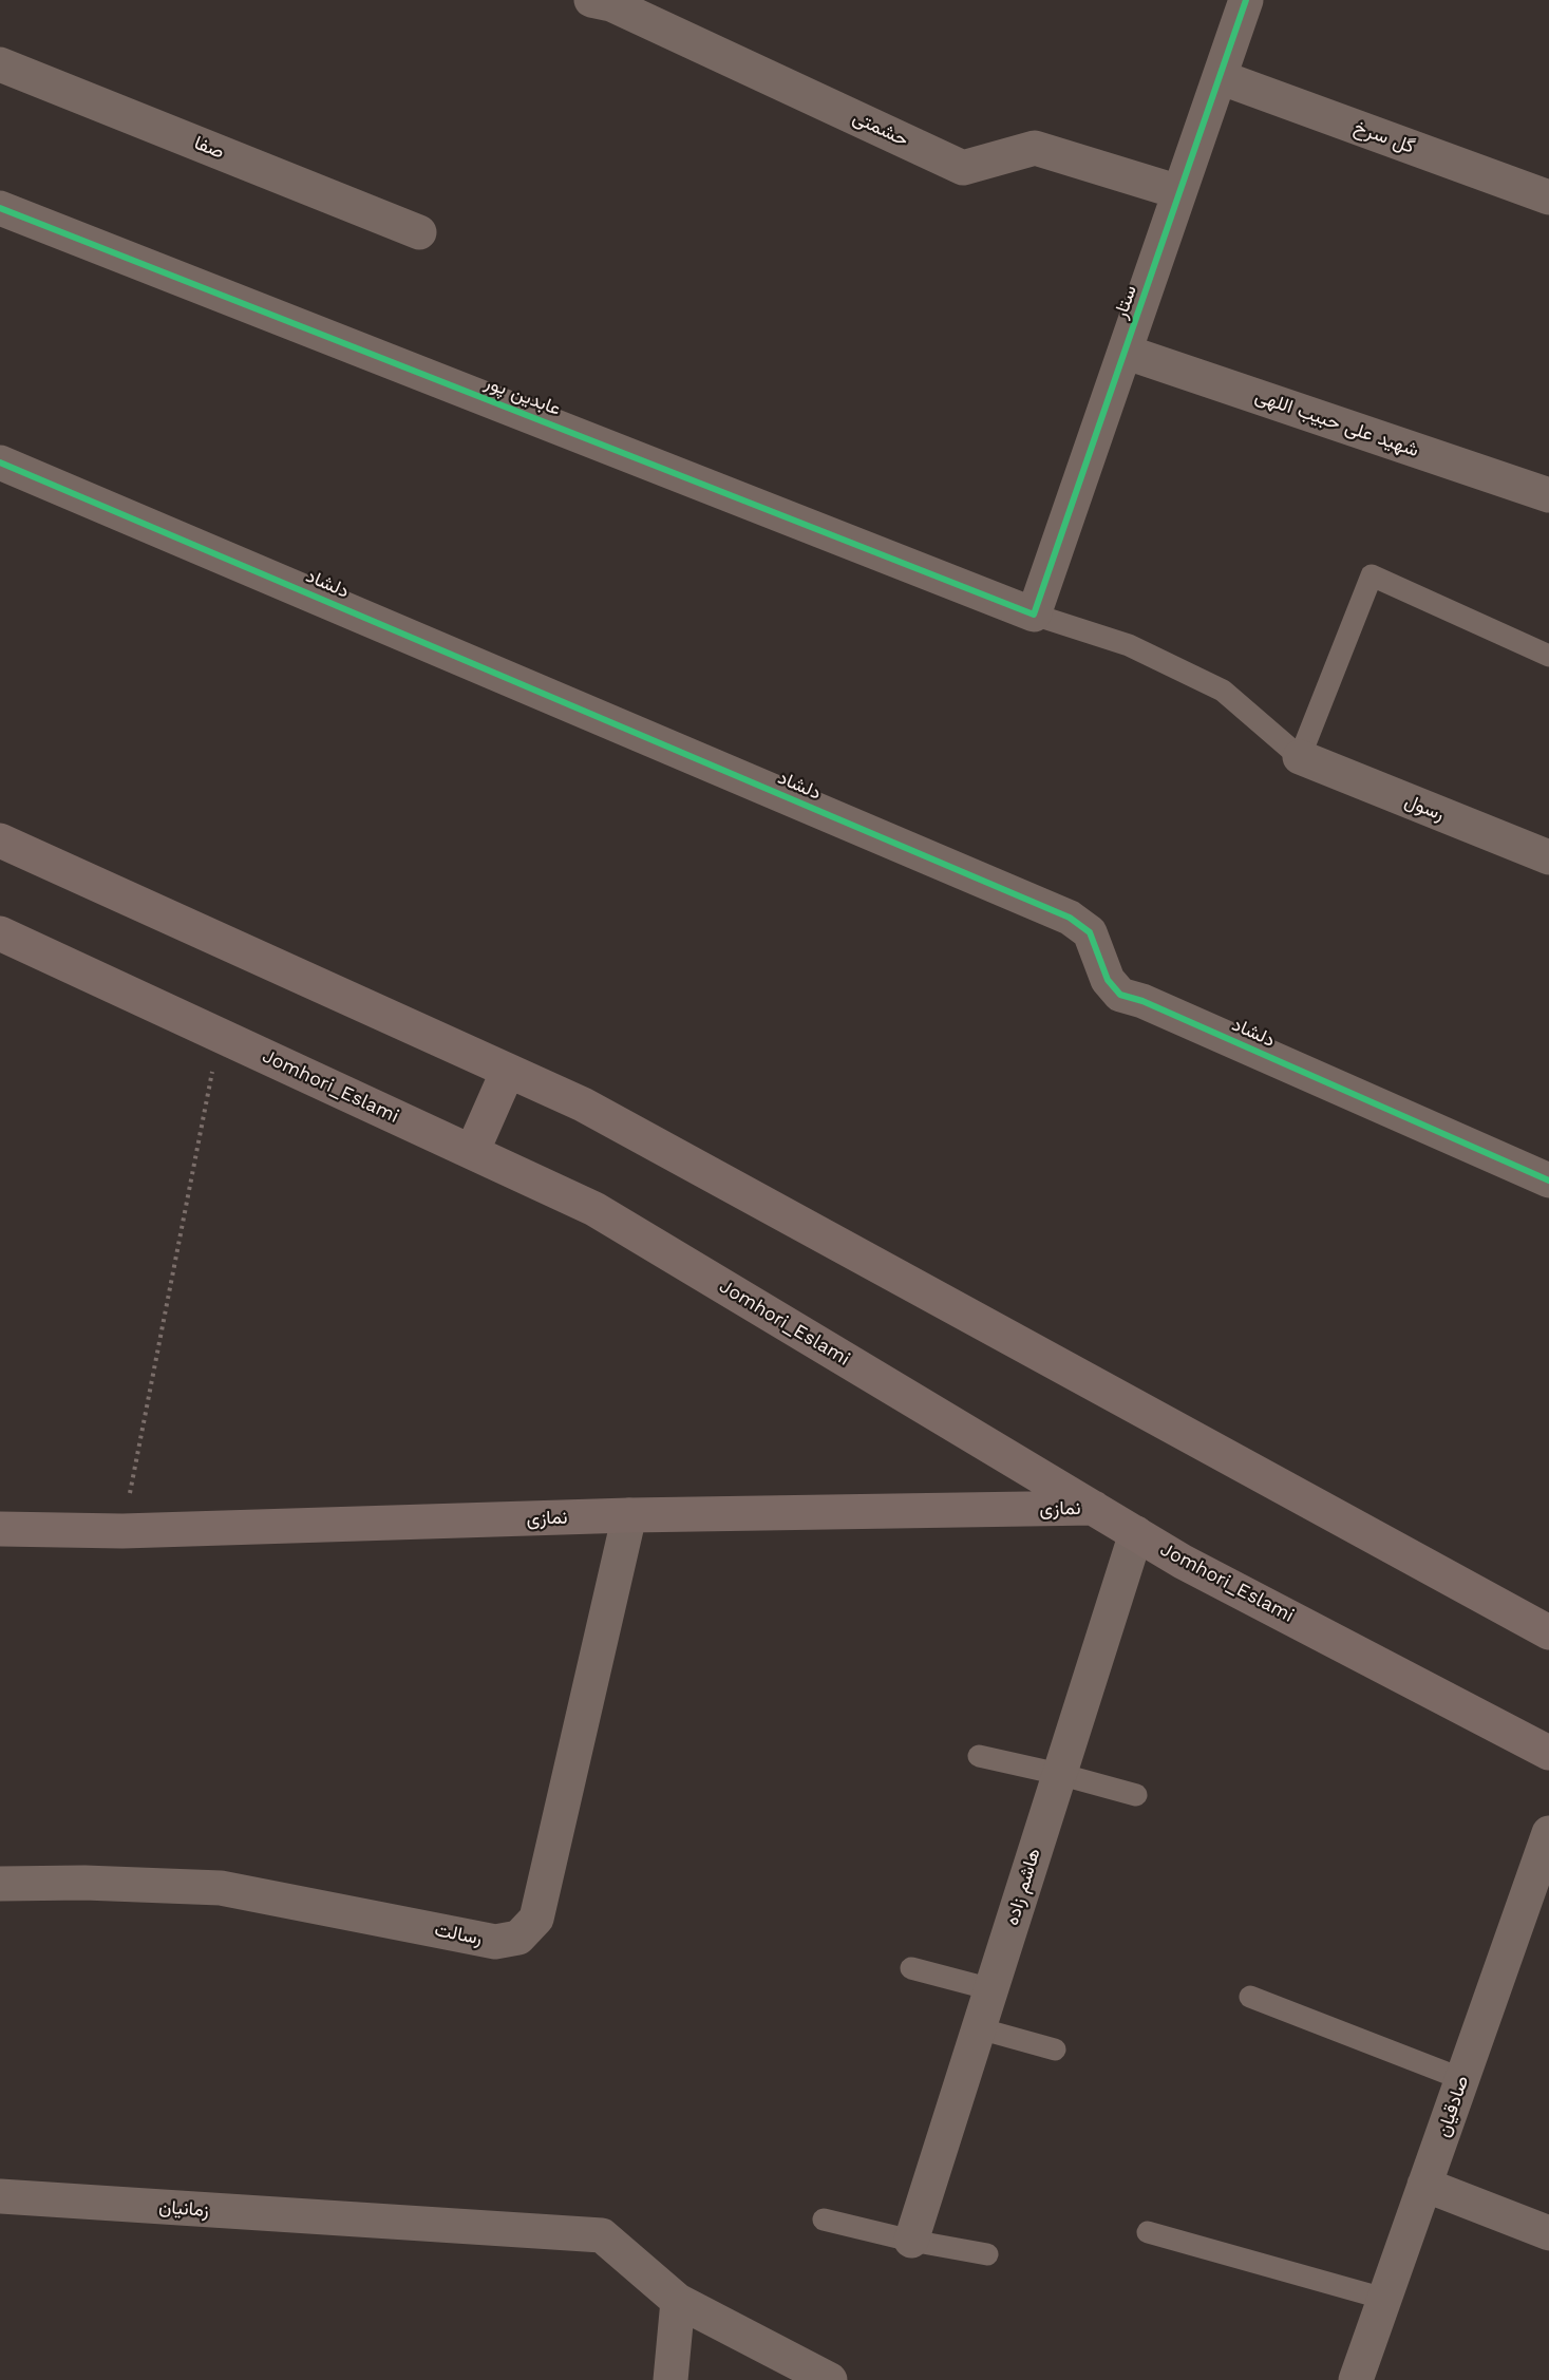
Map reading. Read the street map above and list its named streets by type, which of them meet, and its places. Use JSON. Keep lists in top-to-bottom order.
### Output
{
  "streets": {
    "main road": ["Jomhori_Eslami", "نمازی"],
    "street": [
      "حشمتی",
      "گل سرخ",
      "صفا",
      "ستار",
      "عابدین پور",
      "شهید علی حبیب اللهی",
      "دلشاد",
      "رسول",
      "هاشم زاده",
      "رسالت",
      "صادقیان",
      "زمانیان"
    ]
  },
  "crossings": [
    ["حشمتی", "ستار"],
    ["گل سرخ", "ستار"],
    ["ستار", "عابدین پور"],
    ["ستار", "شهید علی حبیب اللهی"],
    ["Jomhori_Eslami", "نمازی"],
    ["Jomhori_Eslami", "هاشم زاده"],
    ["نمازی", "رسالت"]
  ]
}
